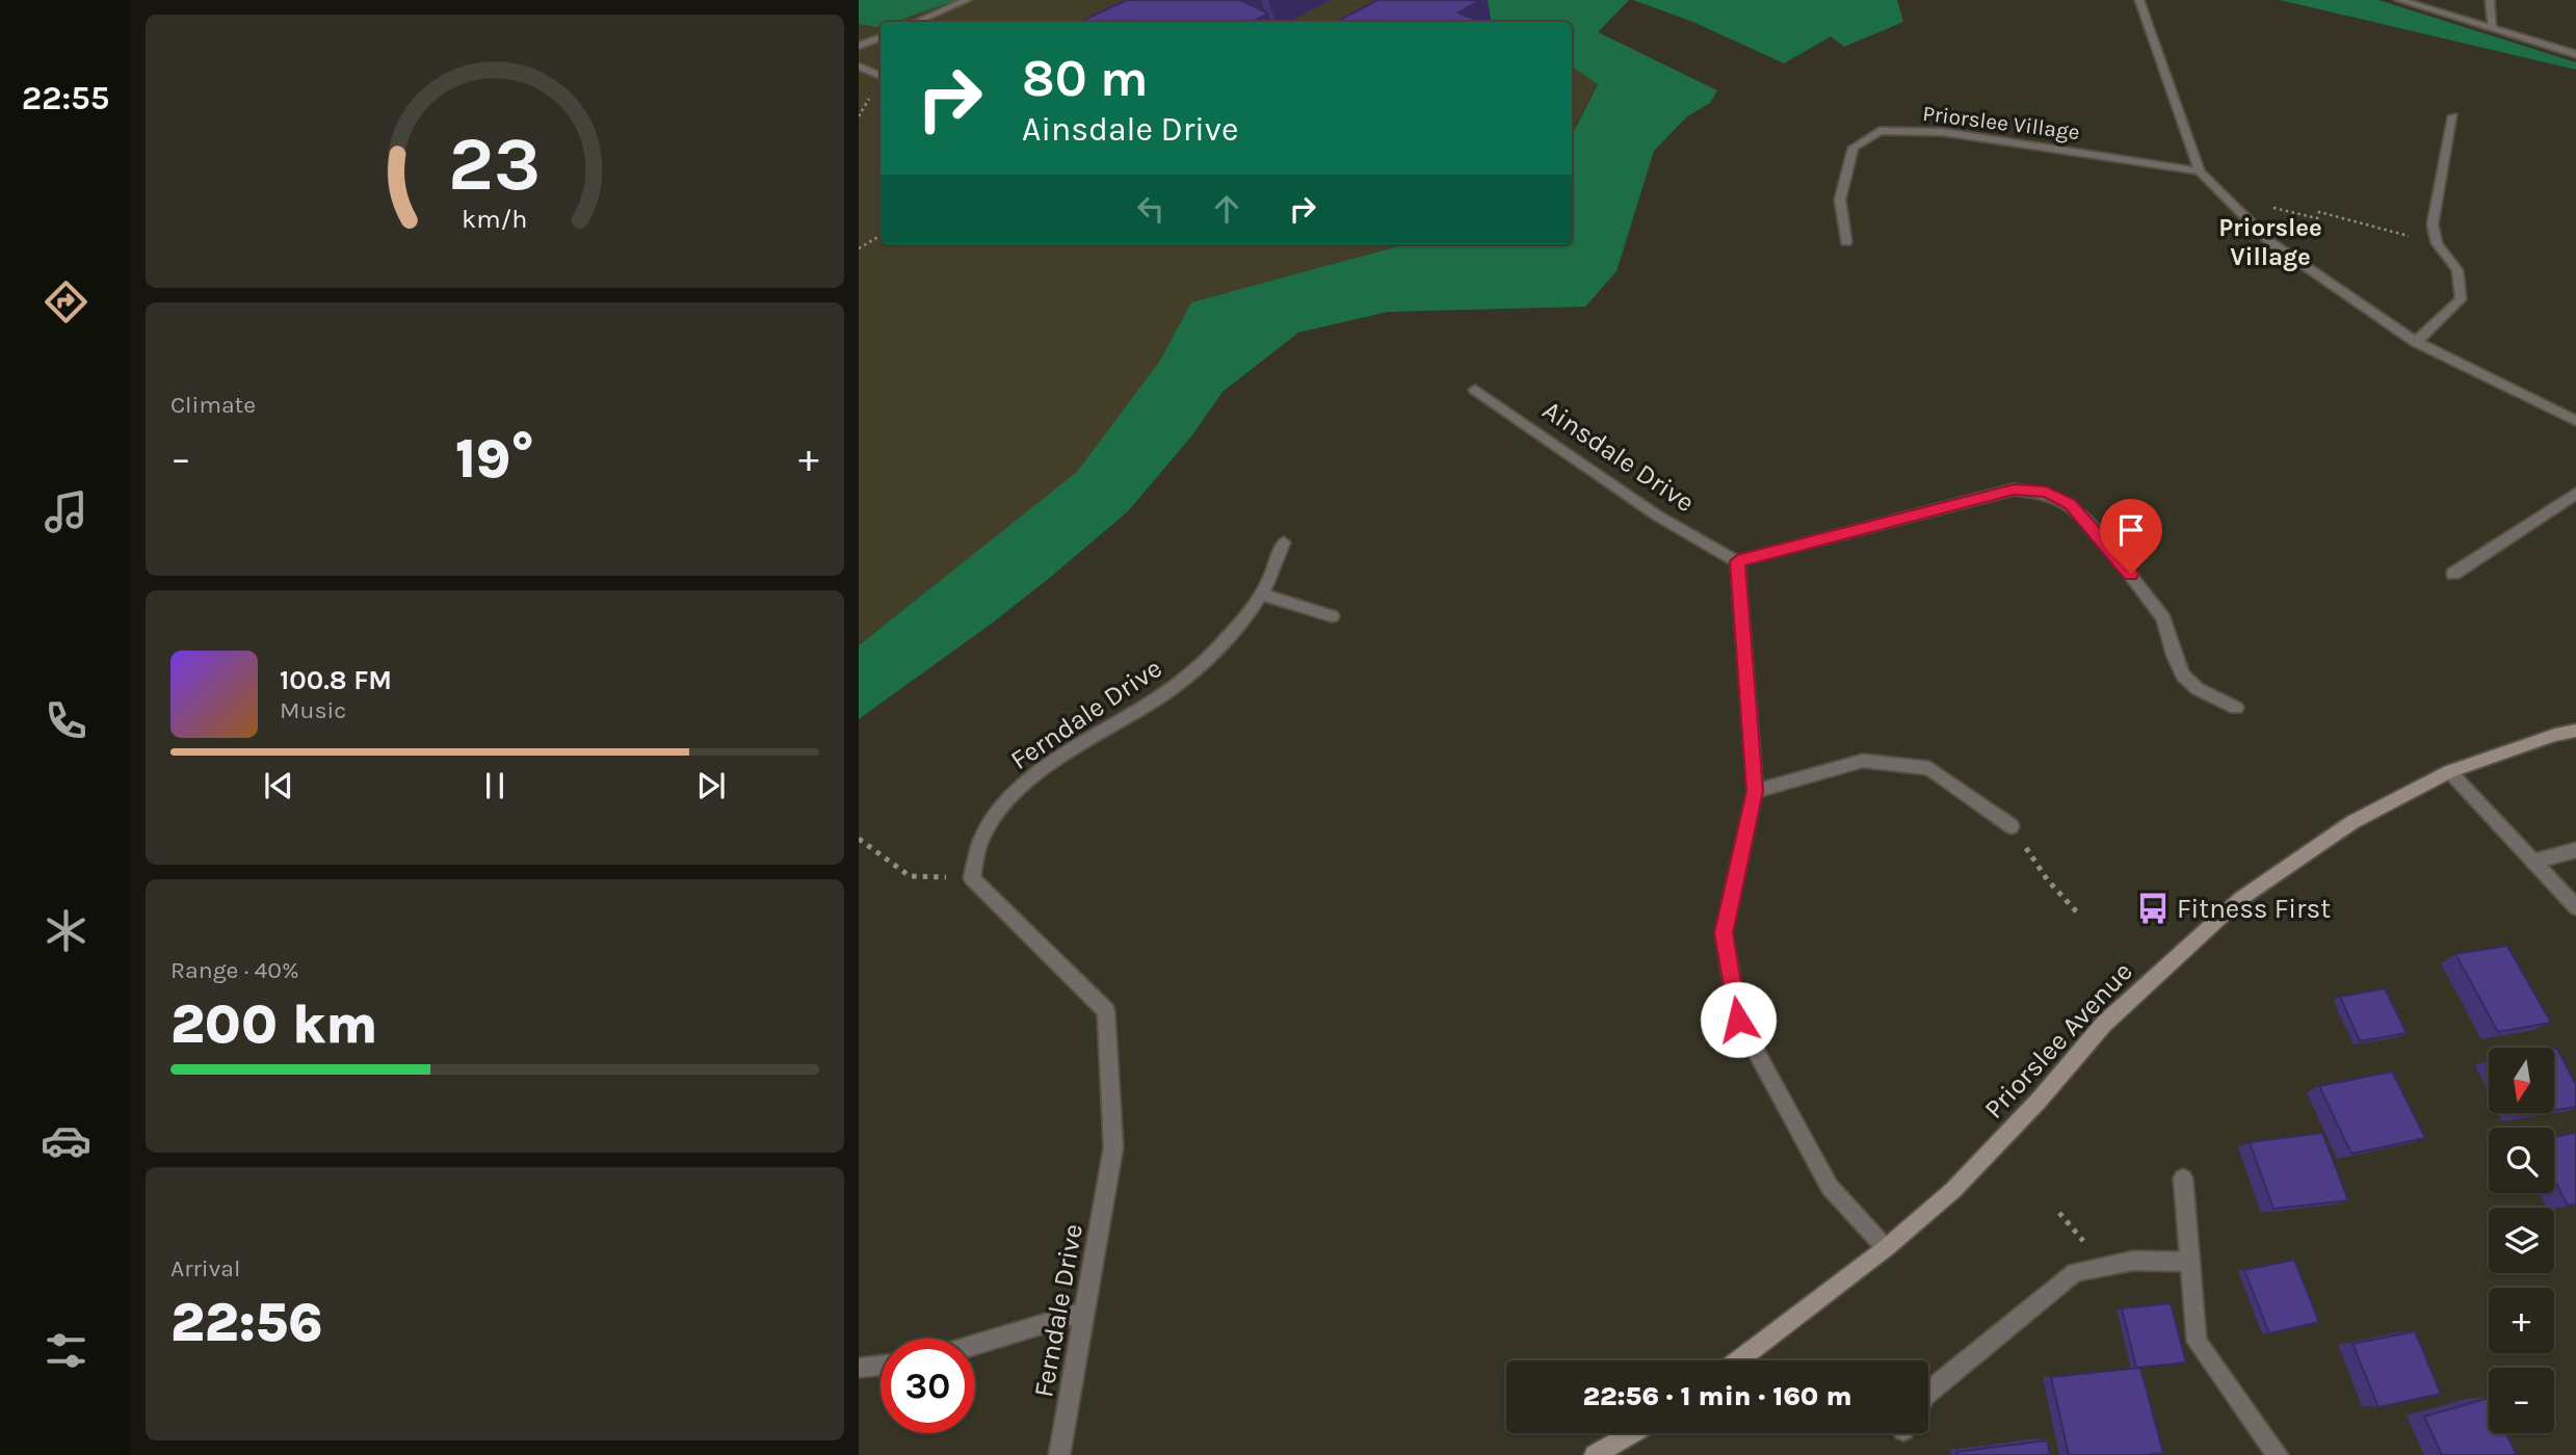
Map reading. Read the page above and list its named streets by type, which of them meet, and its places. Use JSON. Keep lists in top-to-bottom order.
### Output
{
  "streets": {
    "street": [
      "Priorslee Village",
      "Ainsdale Drive",
      "Ferndale Drive",
      "Priorslee Avenue"
    ]
  },
  "districts": ["Priorslee Village"],
  "places": {
    "bus stop": ["Fitness First"]
  },
  "north": "bottom",
  "page": {
    "tabs": "22:55",
    "turn": ["80 m", "Ainsdale Drive"],
    "tile": [
      "Climate",
      ["Range · 40%", "200 km"],
      ["Arrival", "22:56"]
    ],
    "heat": ["−", "19°", "+"],
    "song": ["100.8 FM", "Music"],
    "map_buttons": ["+", "−"],
    "limit": "30",
    "trip": "22:56 · 1 min · 160 m",
    "gauge": ["23", "km/h"]
  }
}
